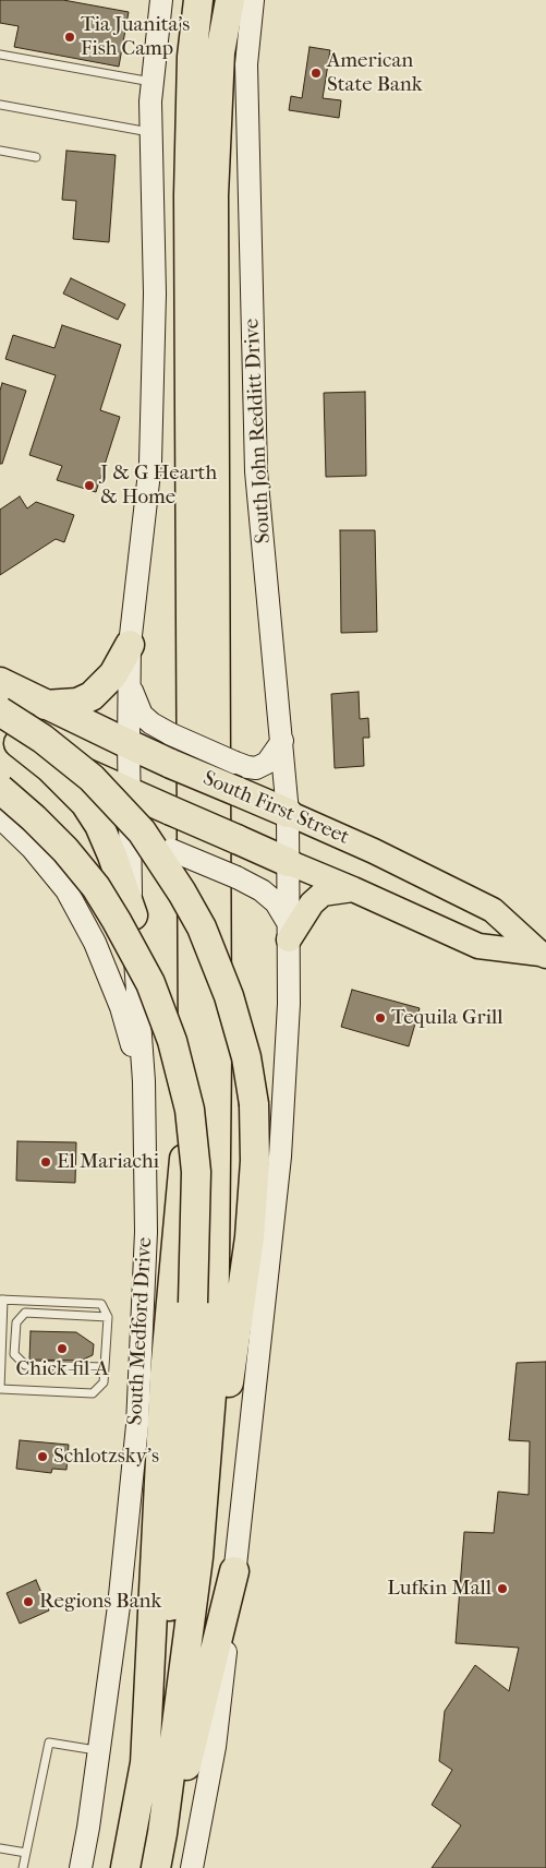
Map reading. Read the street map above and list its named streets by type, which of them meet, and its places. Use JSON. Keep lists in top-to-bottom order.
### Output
{
  "streets": {
    "highway": ["South First Street"],
    "main road": ["South John Redditt Drive", "South Medford Drive"]
  },
  "crossings": [
    ["South John Redditt Drive", "South First Street"],
    ["South First Street", "South Medford Drive"]
  ],
  "places": [
    "Tia Juanita's Fish Camp",
    "American State Bank",
    "J & G Hearth & Home",
    "Tequila Grill",
    "El Mariachi",
    "Chick-fil-A",
    "Schlotzsky's",
    "Lufkin Mall",
    "Regions Bank"
  ]
}
